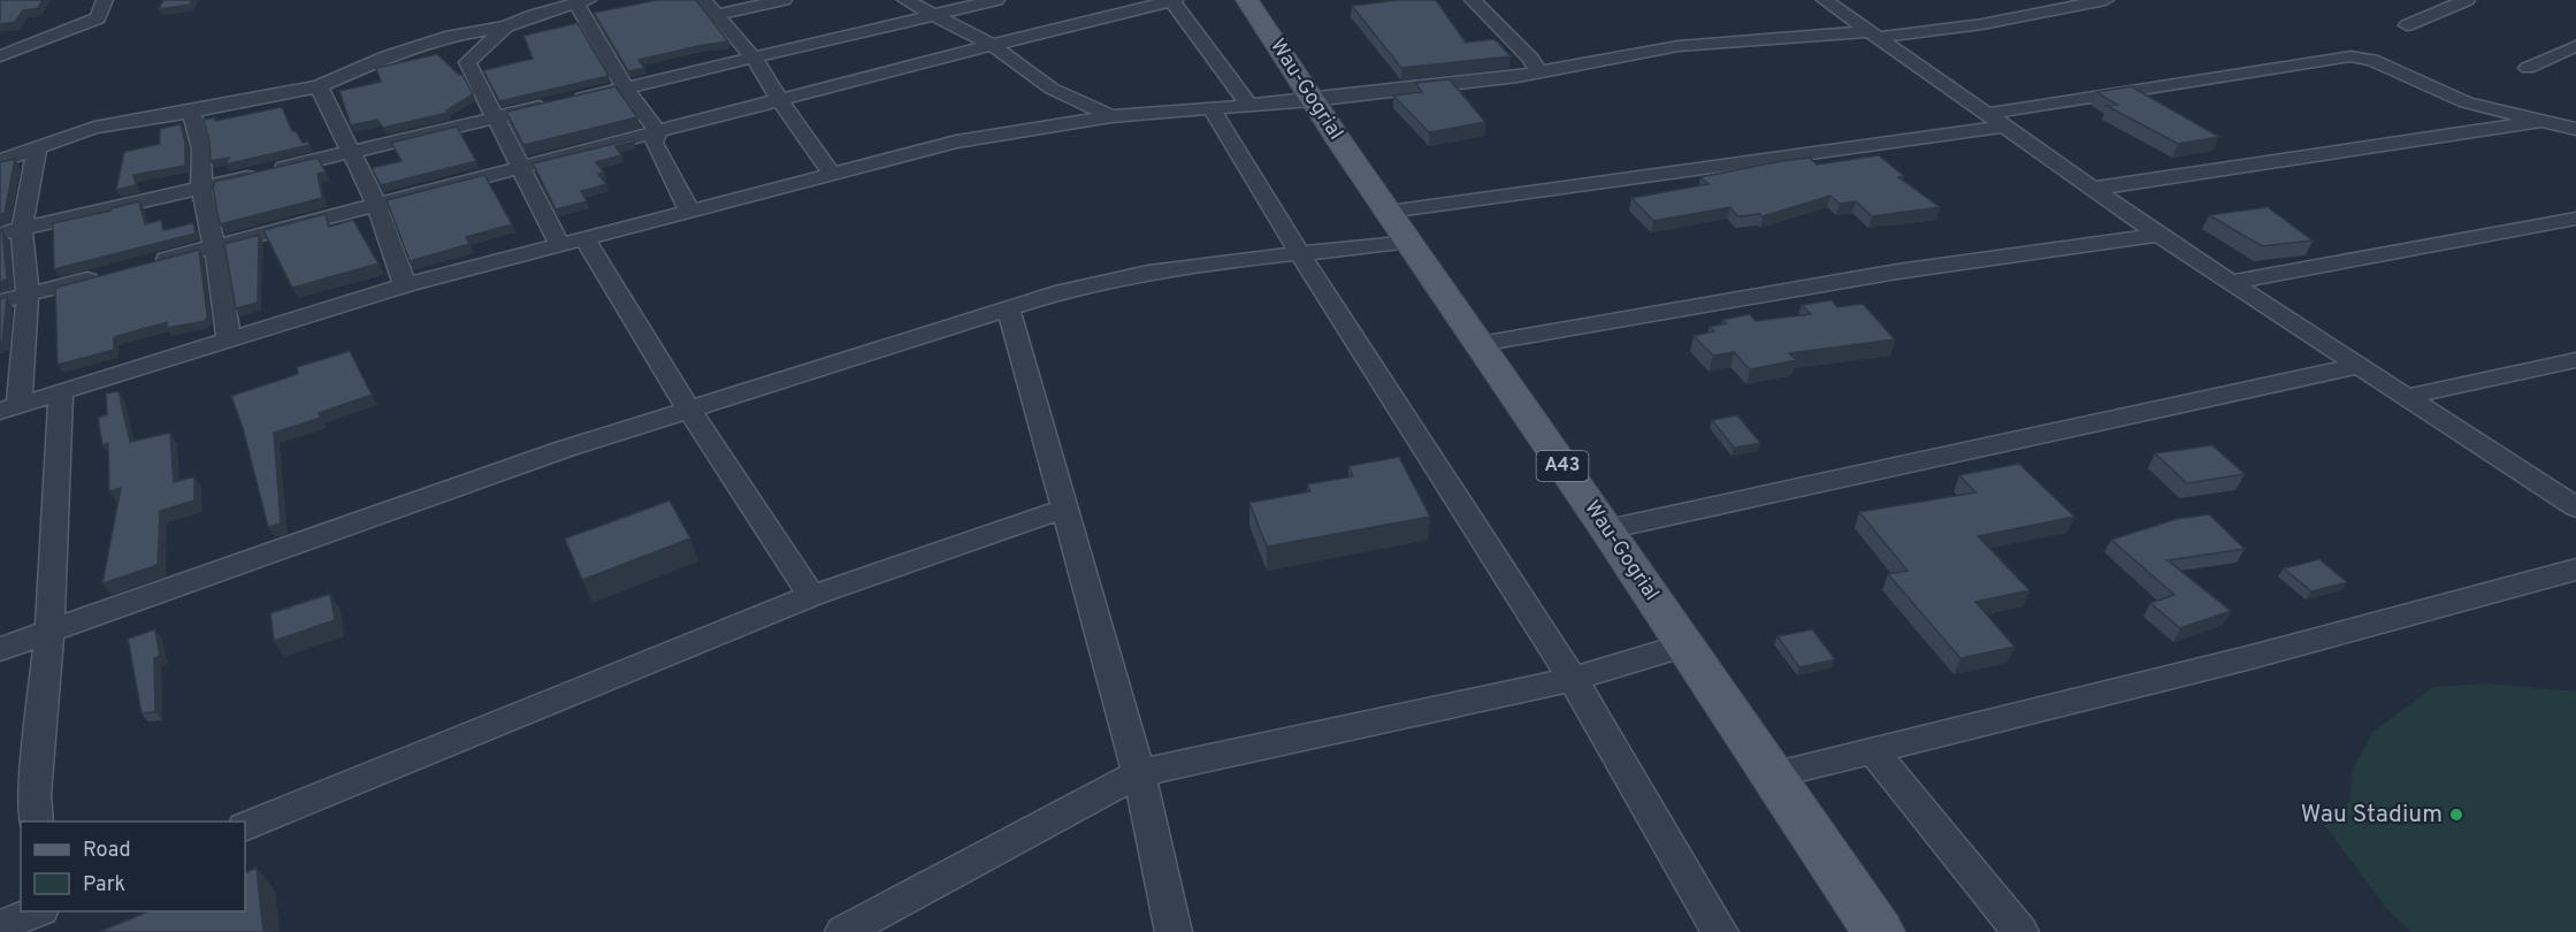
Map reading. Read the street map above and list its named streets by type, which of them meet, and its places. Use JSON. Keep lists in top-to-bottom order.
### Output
{
  "streets": {
    "main road": ["Wau-Gogrial", "A43"]
  },
  "places": ["Wau Stadium"],
  "legend": ["Road", "Park"]
}
